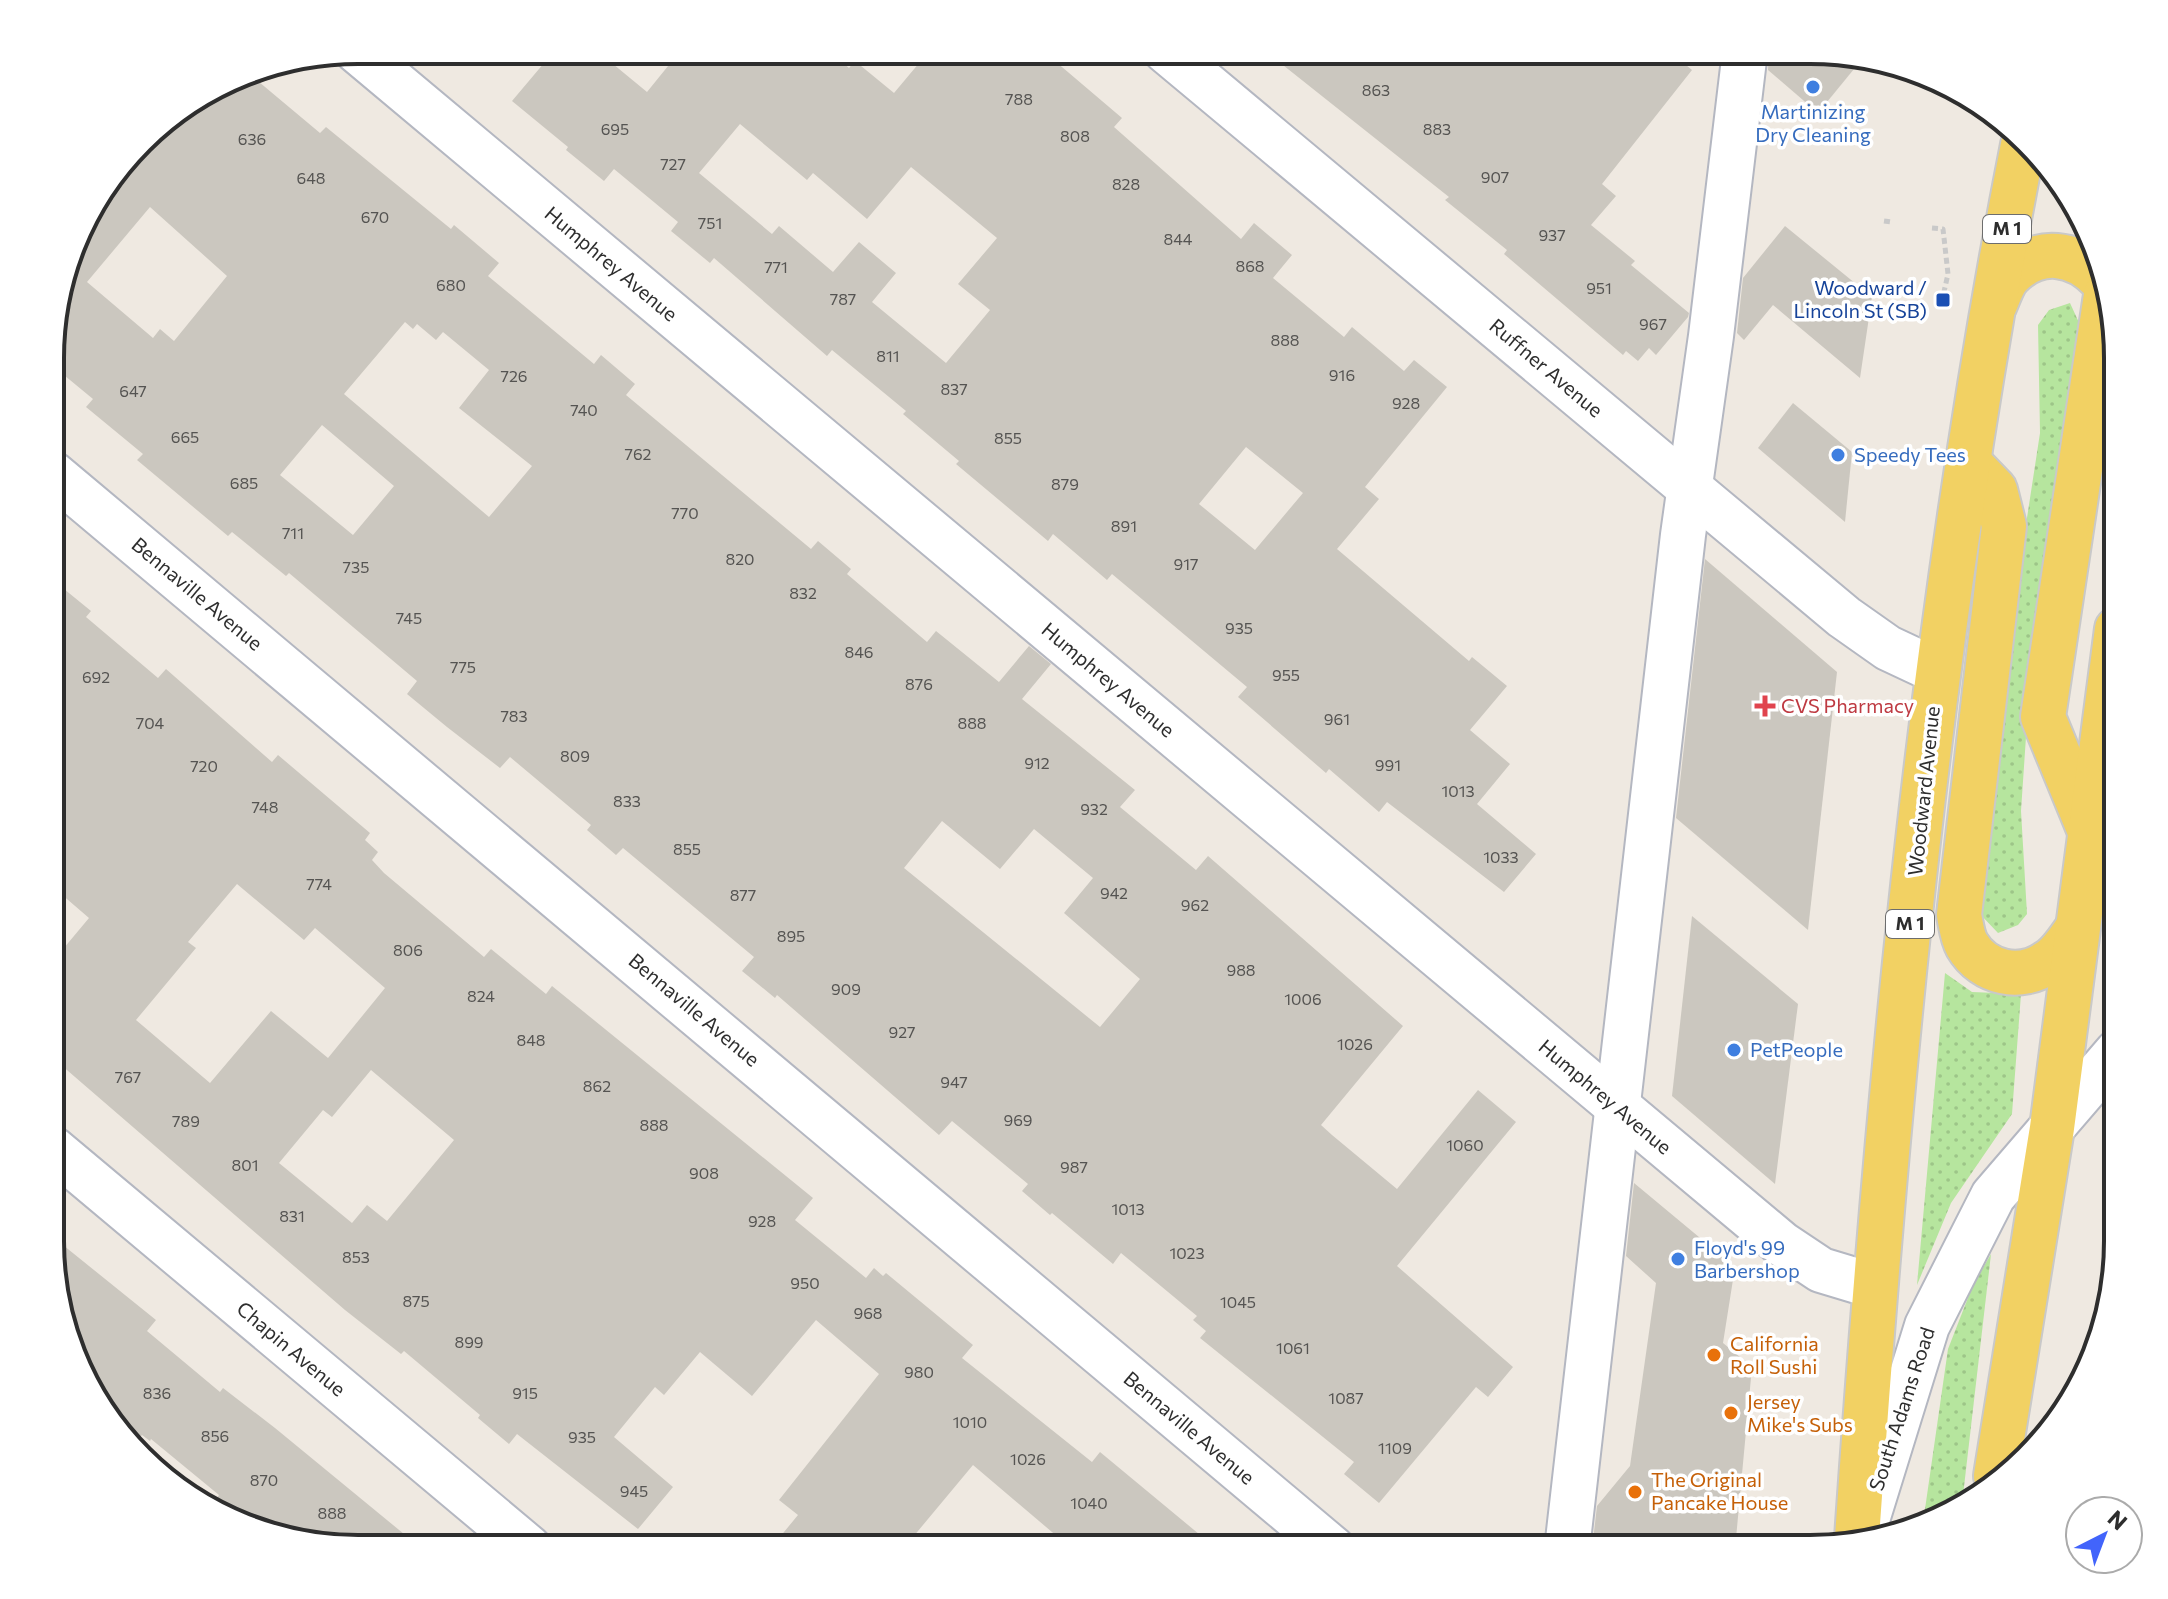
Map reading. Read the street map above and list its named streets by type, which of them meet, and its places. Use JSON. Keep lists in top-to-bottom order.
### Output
{
  "streets": {
    "main road": ["M 1", "Woodward Avenue"],
    "street": [
      "Humphrey Avenue",
      "Ruffner Avenue",
      "Bennaville Avenue",
      "Chapin Avenue",
      "South Adams Road"
    ]
  },
  "crossings": [
    ["Humphrey Avenue", "Woodward Avenue"],
    ["Ruffner Avenue", "Woodward Avenue"]
  ],
  "places": {
    "other": [
      "Martinizing Dry Cleaning",
      "Speedy Tees",
      "PetPeople",
      "Floyd's 99 Barbershop",
      "California Roll Sushi",
      "Jersey Mike's Subs",
      "The Original Pancake House"
    ],
    "transit": ["Woodward / Lincoln St (SB)"],
    "health": ["CVS Pharmacy"]
  },
  "house_numbers": [
    "863",
    "788",
    "695",
    "883",
    "808",
    "636",
    "727",
    "907",
    "648",
    "828",
    "670",
    "751",
    "937",
    "844",
    "868",
    "771",
    "680",
    "951",
    "787",
    "967",
    "888",
    "811",
    "916",
    "726",
    "837",
    "647",
    "928",
    "740",
    "665",
    "855",
    "762",
    "685",
    "879",
    "770",
    "891",
    "711",
    "820",
    "917",
    "735",
    "832",
    "745",
    "935",
    "846",
    "775",
    "955",
    "692",
    "876",
    "783",
    "961",
    "704",
    "888",
    "809",
    "912",
    "991",
    "720",
    "1013",
    "833",
    "748",
    "932",
    "855",
    "1033",
    "774",
    "942",
    "877",
    "962",
    "895",
    "806",
    "988",
    "909",
    "824",
    "1006",
    "927",
    "848",
    "1026",
    "767",
    "947",
    "862",
    "969",
    "789",
    "888",
    "1060",
    "801",
    "987",
    "908",
    "1013",
    "831",
    "928",
    "1023",
    "853",
    "950",
    "875",
    "1045",
    "968",
    "899",
    "1061",
    "980",
    "836",
    "915",
    "1087",
    "1010",
    "856",
    "935",
    "1109",
    "1026",
    "870",
    "945",
    "1040",
    "888"
  ],
  "north": "top right"
}
